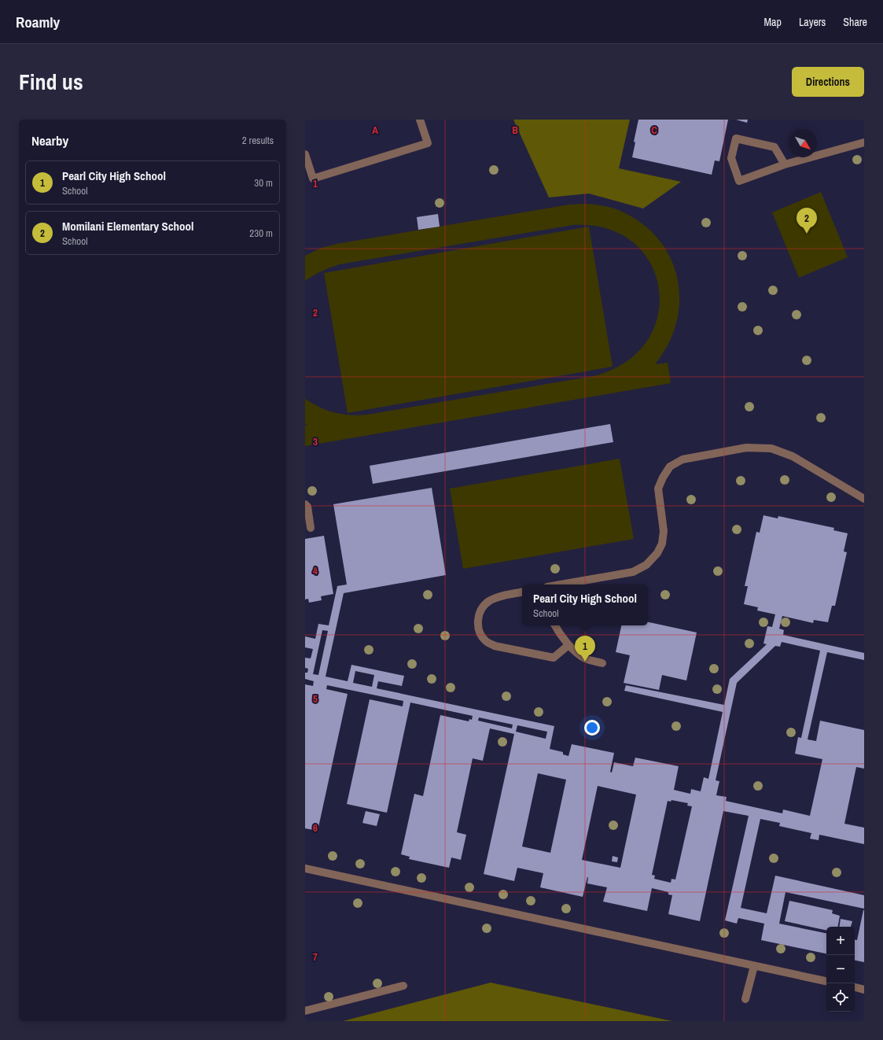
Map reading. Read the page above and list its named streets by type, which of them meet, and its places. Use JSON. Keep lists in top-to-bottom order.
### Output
{
  "north": "bottom right",
  "page": {
    "header": "Roamly",
    "nav": ["Map", "Layers", "Share"],
    "title": "Find us",
    "buttons": "Directions",
    "heading": ["Nearby", "2 results"],
    "list": [
      {
        "mark": "1",
        "name": "Pearl City High School",
        "note": "School",
        "value": "30 m"
      },
      {
        "mark": "2",
        "name": "Momilani Elementary School",
        "note": "School",
        "value": "230 m"
      }
    ],
    "pins": ["2", "1"],
    "popup": ["Pearl City High School", "School"],
    "map_buttons": ["+", "−"]
  },
  "grid": {
    "columns": ["A", "B", "C"],
    "rows": [
      "1",
      "2",
      "3",
      "4",
      "5",
      "6",
      "7"
    ]
  }
}
